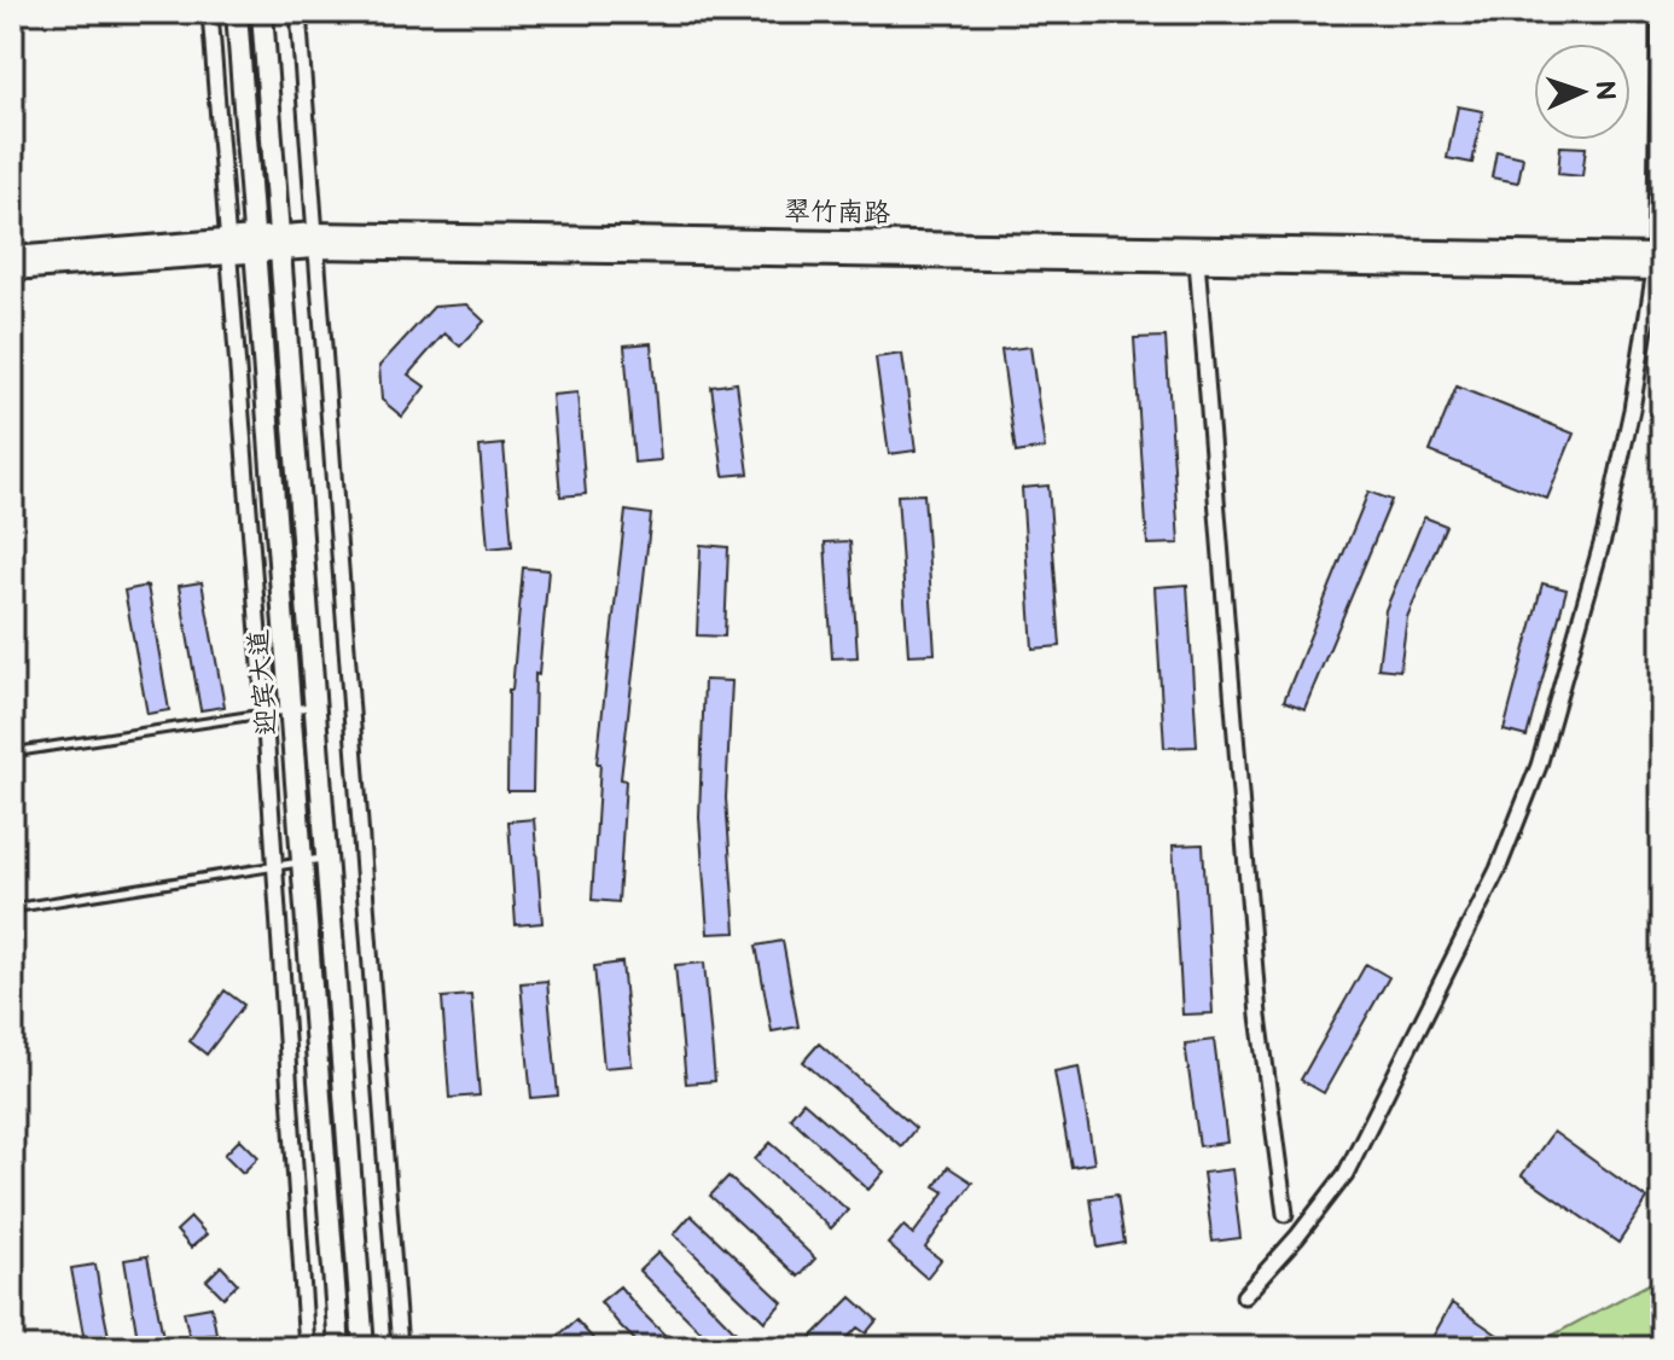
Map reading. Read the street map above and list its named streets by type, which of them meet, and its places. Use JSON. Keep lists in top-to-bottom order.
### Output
{
  "streets": {
    "main road": ["翠竹南路", "迎宾大道"]
  },
  "crossings": [
    ["翠竹南路", "迎宾大道"]
  ],
  "north": "right"
}
